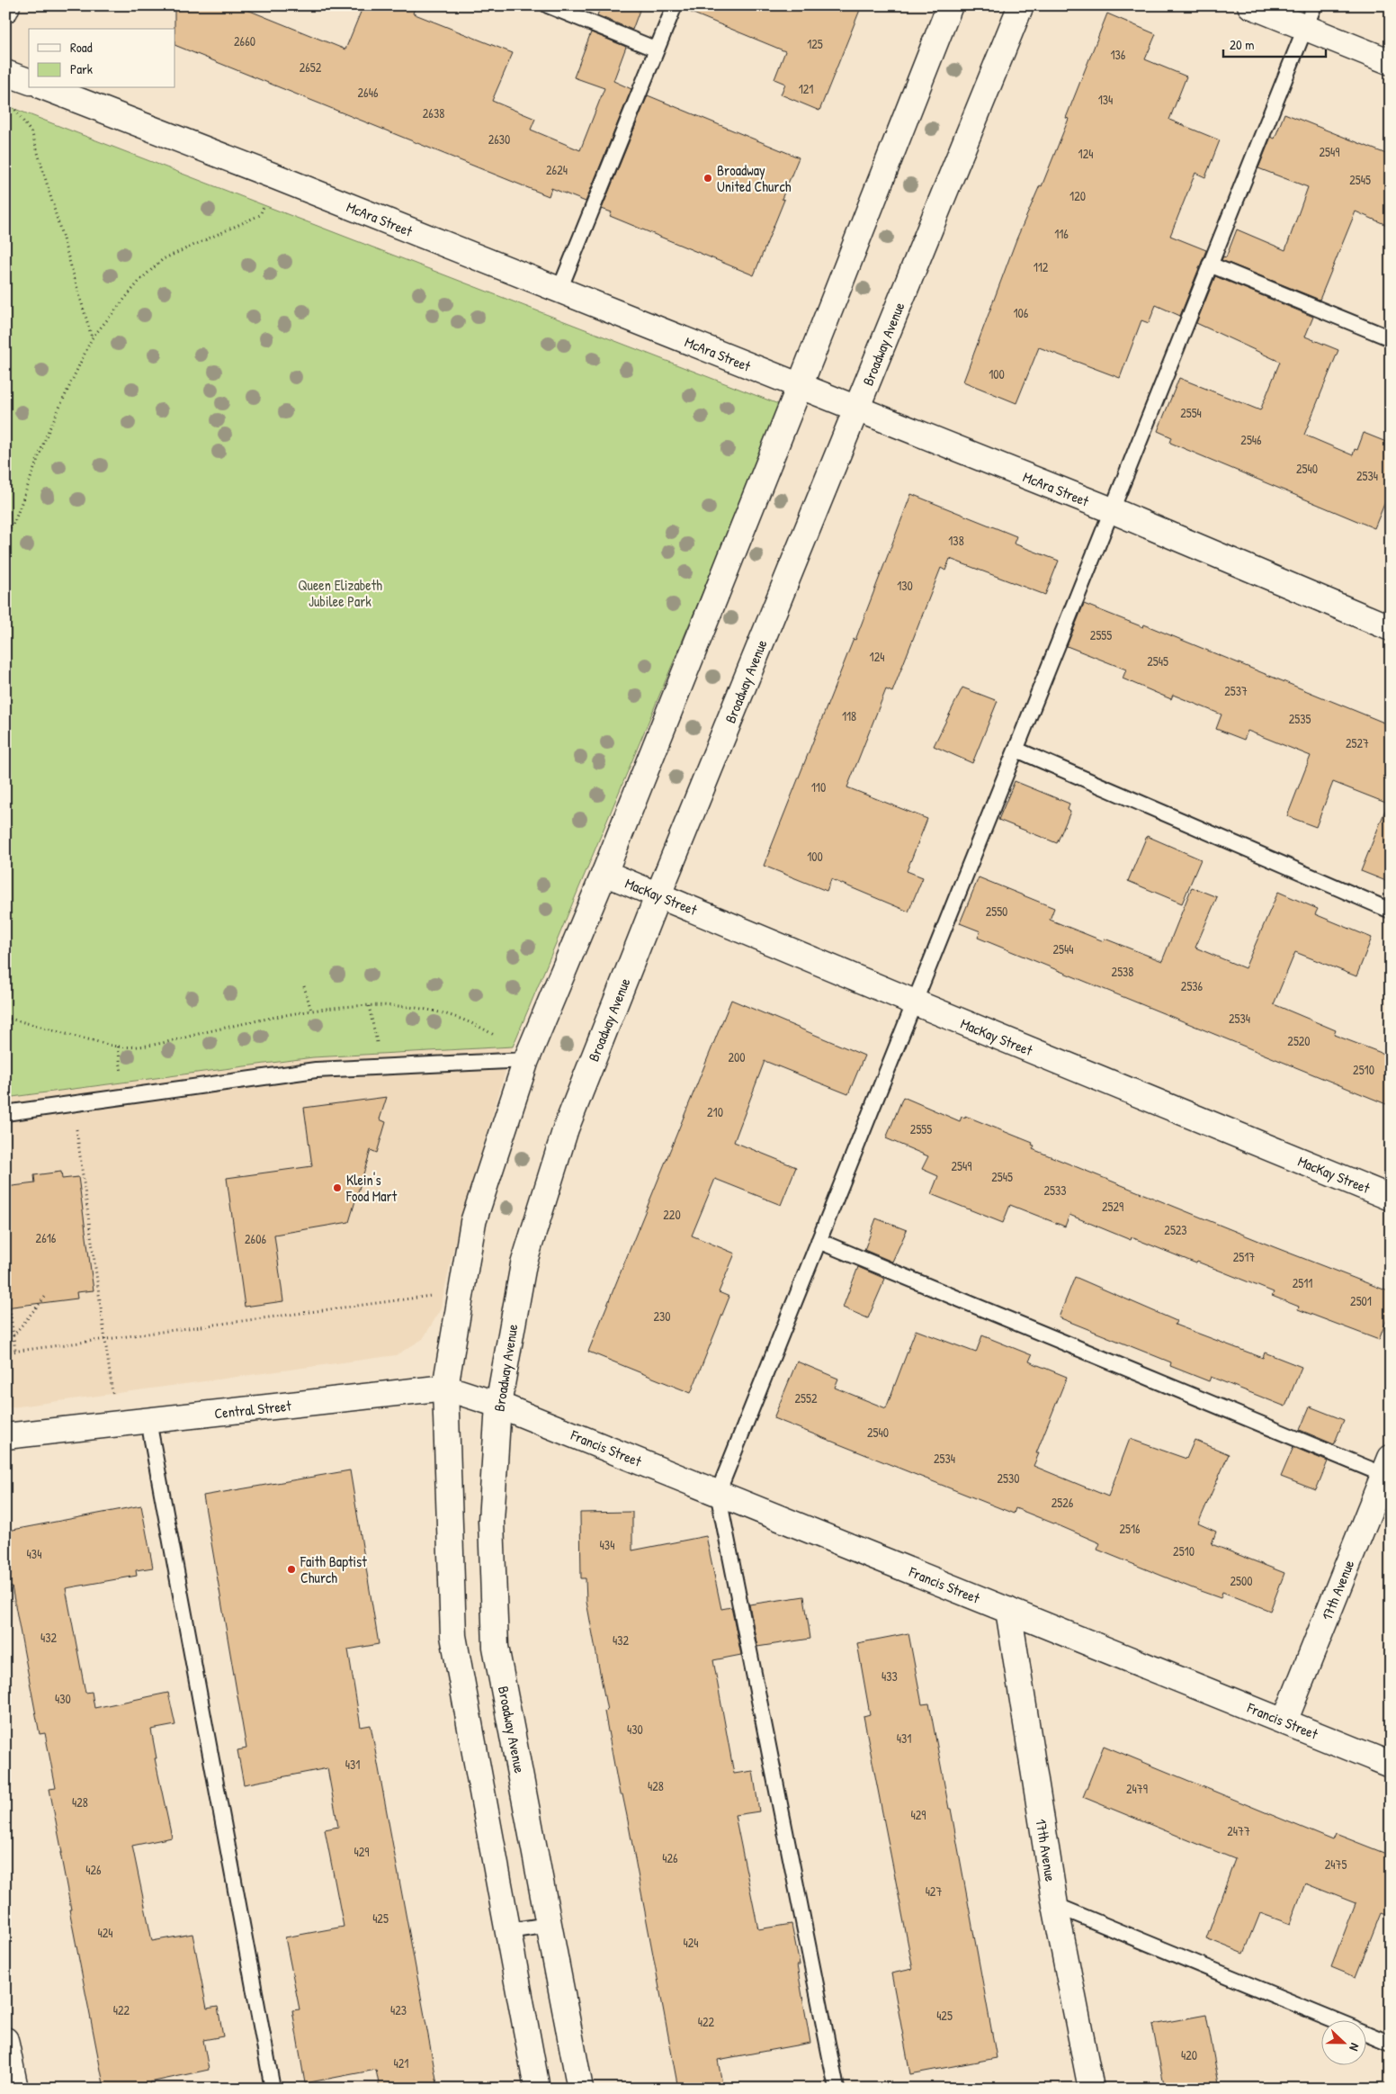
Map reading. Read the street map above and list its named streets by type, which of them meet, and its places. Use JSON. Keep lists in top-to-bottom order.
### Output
{
  "streets": {
    "street": [
      "McAra Street",
      "Broadway Avenue",
      "MacKay Street",
      "Central Street",
      "Francis Street",
      "17th Avenue"
    ]
  },
  "crossings": [
    ["McAra Street", "Broadway Avenue"],
    ["Broadway Avenue", "MacKay Street"],
    ["Broadway Avenue", "Central Street"],
    ["Broadway Avenue", "Francis Street"],
    ["Central Street", "Francis Street"],
    ["Francis Street", "17th Avenue"]
  ],
  "parks": ["Queen Elizabeth Jubilee Park"],
  "places": ["Broadway United Church", "Klein's Food Mart", "Faith Baptist Church"],
  "house_numbers": [
    "2660",
    "125",
    "136",
    "2652",
    "121",
    "2646",
    "134",
    "2638",
    "2630",
    "2549",
    "124",
    "2624",
    "2545",
    "120",
    "116",
    "112",
    "106",
    "100",
    "2554",
    "2546",
    "2540",
    "2534",
    "138",
    "130",
    "2555",
    "124",
    "2545",
    "2537",
    "118",
    "2535",
    "2527",
    "110",
    "100",
    "2550",
    "2544",
    "2538",
    "2536",
    "2534",
    "2520",
    "200",
    "2510",
    "210",
    "2555",
    "2549",
    "2545",
    "2533",
    "2529",
    "220",
    "2523",
    "2616",
    "2606",
    "2517",
    "2511",
    "2501",
    "230",
    "2552",
    "2540",
    "2534",
    "2530",
    "2526",
    "2516",
    "434",
    "2510",
    "434",
    "2500",
    "432",
    "432",
    "433",
    "430",
    "430",
    "431",
    "431",
    "428",
    "2479",
    "428",
    "429",
    "2477",
    "429",
    "426",
    "2475",
    "426",
    "427",
    "425",
    "424",
    "424",
    "422",
    "423",
    "425",
    "422",
    "420",
    "421"
  ],
  "legend": ["Road", "Park"],
  "scale_bar": "20 m",
  "north": "right"
}
